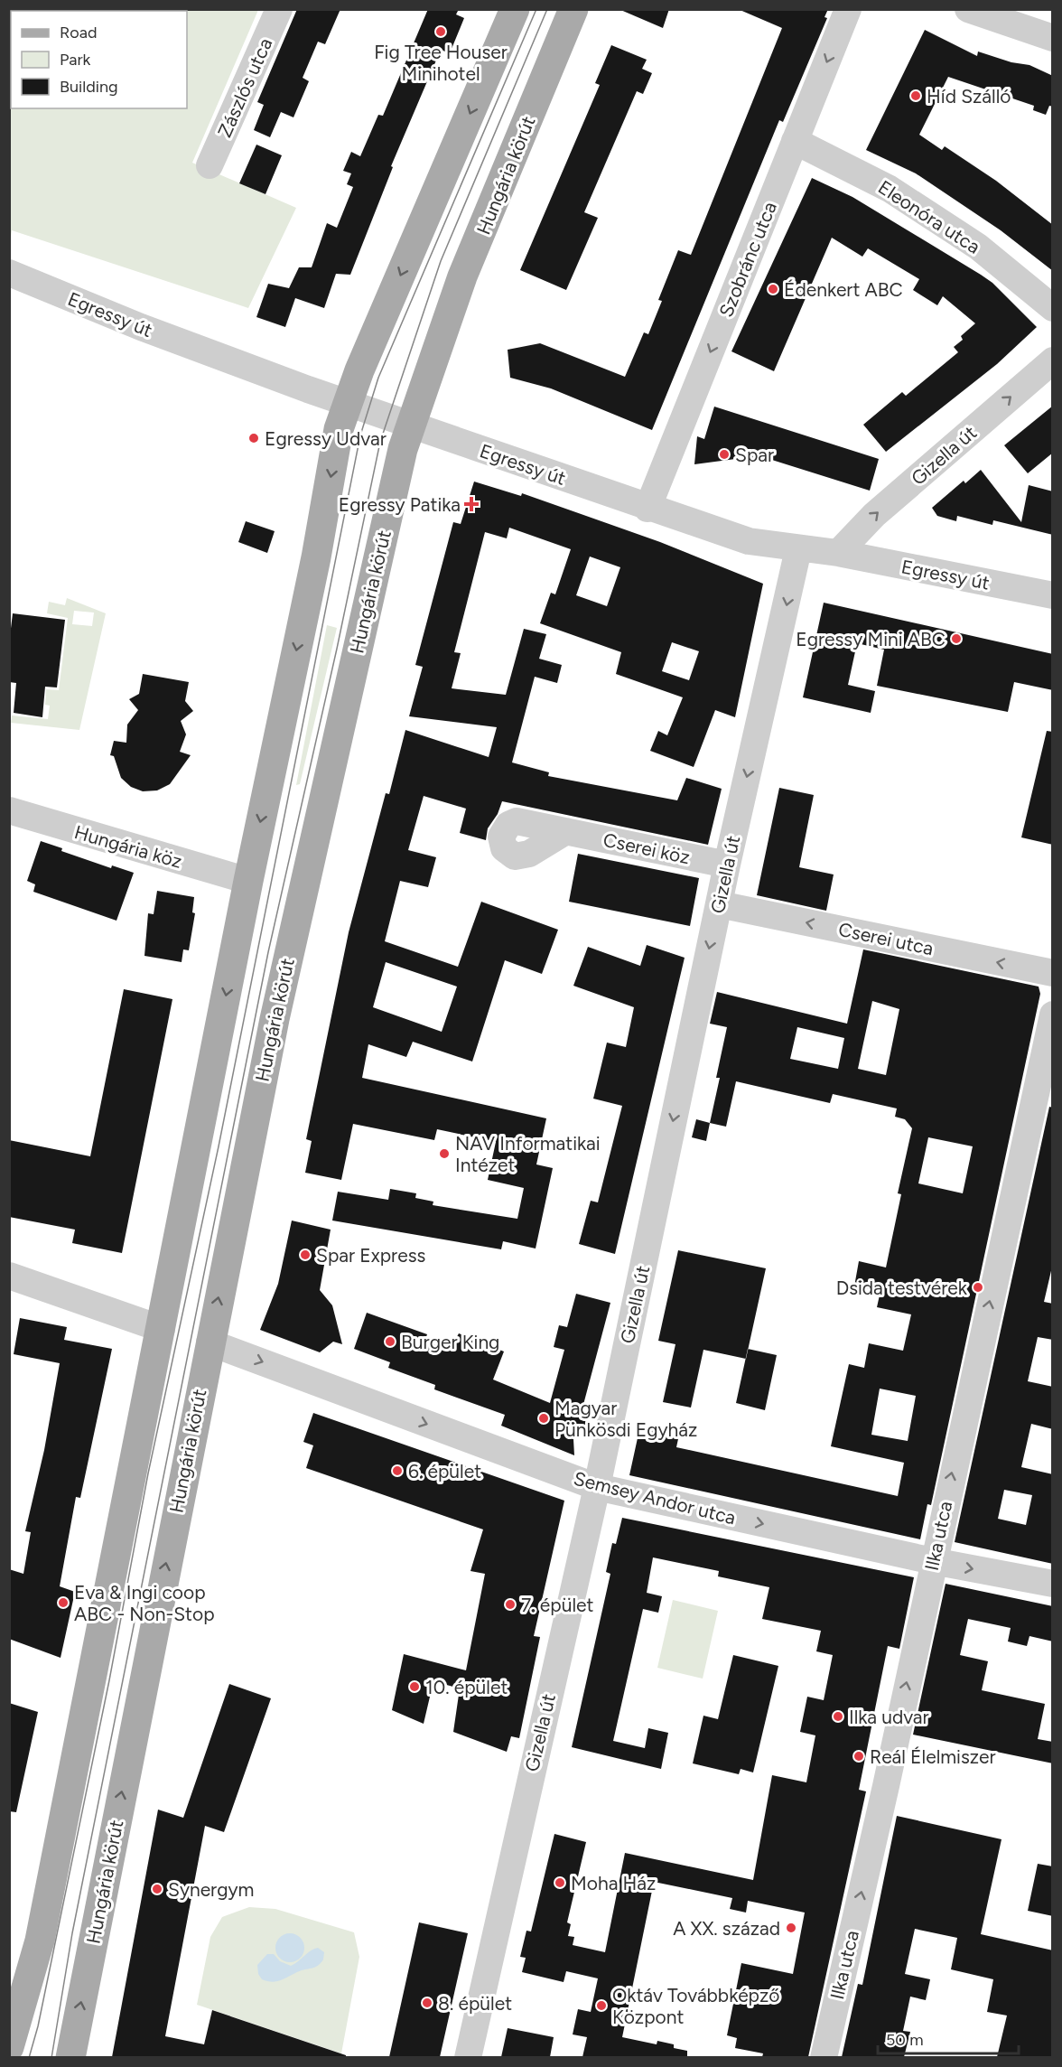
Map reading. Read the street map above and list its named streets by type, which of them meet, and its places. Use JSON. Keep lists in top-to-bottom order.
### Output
{
  "streets": {
    "main road": ["Hungária körút"],
    "street": [
      "Zászlós utca",
      "Eleonóra utca",
      "Szobránc utca",
      "Egressy út",
      "Gizella út",
      "Hungária köz",
      "Cserei köz",
      "Cserei utca",
      "Semsey Andor utca",
      "Ilka utca"
    ]
  },
  "crossings": [
    ["Hungária körút", "Egressy út"],
    ["Hungária körút", "Semsey Andor utca"],
    ["Eleonóra utca", "Szobránc utca"],
    ["Szobránc utca", "Egressy út"],
    ["Egressy út", "Gizella út"],
    ["Gizella út", "Cserei köz"],
    ["Gizella út", "Cserei utca"],
    ["Gizella út", "Semsey Andor utca"],
    ["Semsey Andor utca", "Ilka utca"]
  ],
  "one_way": [
    "Szobránc utca",
    "Cserei utca",
    "Semsey Andor utca",
    "Ilka utca"
  ],
  "places": {
    "other": [
      "Fig Tree Houser Minihotel",
      "Híd Szálló",
      "Édenkert ABC",
      "Egressy Udvar",
      "Spar",
      "Egressy Mini ABC",
      "NAV Informatikai Intézet",
      "Spar Express",
      "Dsida testvérek",
      "Burger King",
      "Magyar Pünkösdi Egyház",
      "6. épület",
      "Eva & Ingi coop ABC - Non-Stop",
      "7. épület",
      "10. épület",
      "Ilka udvar",
      "Reál Élelmiszer",
      "Moha Ház",
      "Synergym",
      "A XX. század",
      "8. épület",
      "Oktáv Továbbképző Központ"
    ],
    "health": ["Egressy Patika"]
  },
  "legend": ["Road", "Park", "Building"],
  "scale_bar": "50 m"
}
